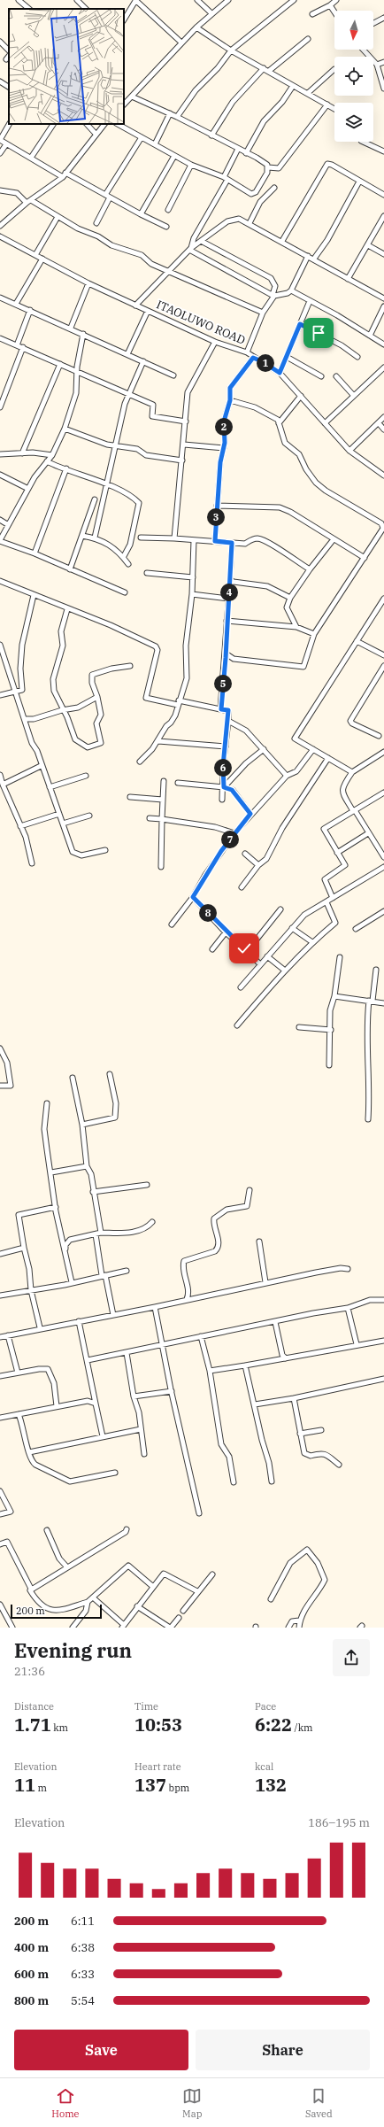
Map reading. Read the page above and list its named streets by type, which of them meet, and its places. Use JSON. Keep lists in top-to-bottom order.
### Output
{
  "streets": {
    "street": ["ITAOLUWO ROAD"]
  },
  "scale_bar": "200 m",
  "north": "bottom",
  "page": {
    "pins": [
      "1",
      "2",
      "3",
      "4",
      "5",
      "6",
      "7",
      "8"
    ],
    "scale": "200 m",
    "heading": ["Evening run", "21:36"],
    "stats": [
      ["Distance", "1.71 km"],
      ["Time", "10:53"],
      ["Pace", "6:22 /km"],
      ["Elevation", "11 m"],
      ["Heart rate", "137 bpm"],
      ["kcal", "132"]
    ],
    "chart": ["Elevation", "186–195 m"],
    "list": [
      {
        "name": "200 m",
        "note": "6:11"
      },
      {
        "name": "400 m",
        "note": "6:38"
      },
      {
        "name": "600 m",
        "note": "6:33"
      },
      {
        "name": "800 m",
        "note": "5:54"
      }
    ],
    "buttons": ["Save", "Share"],
    "tabs": ["Home", "Map", "Saved"]
  }
}
